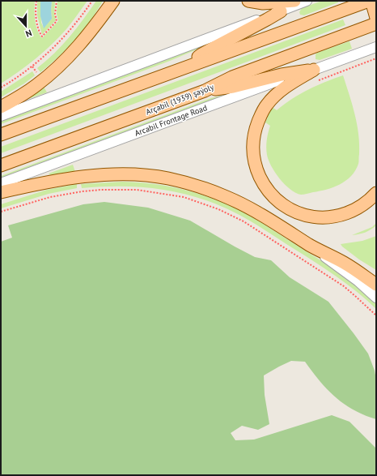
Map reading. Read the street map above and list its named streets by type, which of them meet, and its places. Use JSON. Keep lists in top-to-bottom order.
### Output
{
  "streets": {
    "main road": ["Arçabil (1939) şaýoly"],
    "street": ["Arcabil Frontage Road"]
  },
  "north": "bottom"
}
